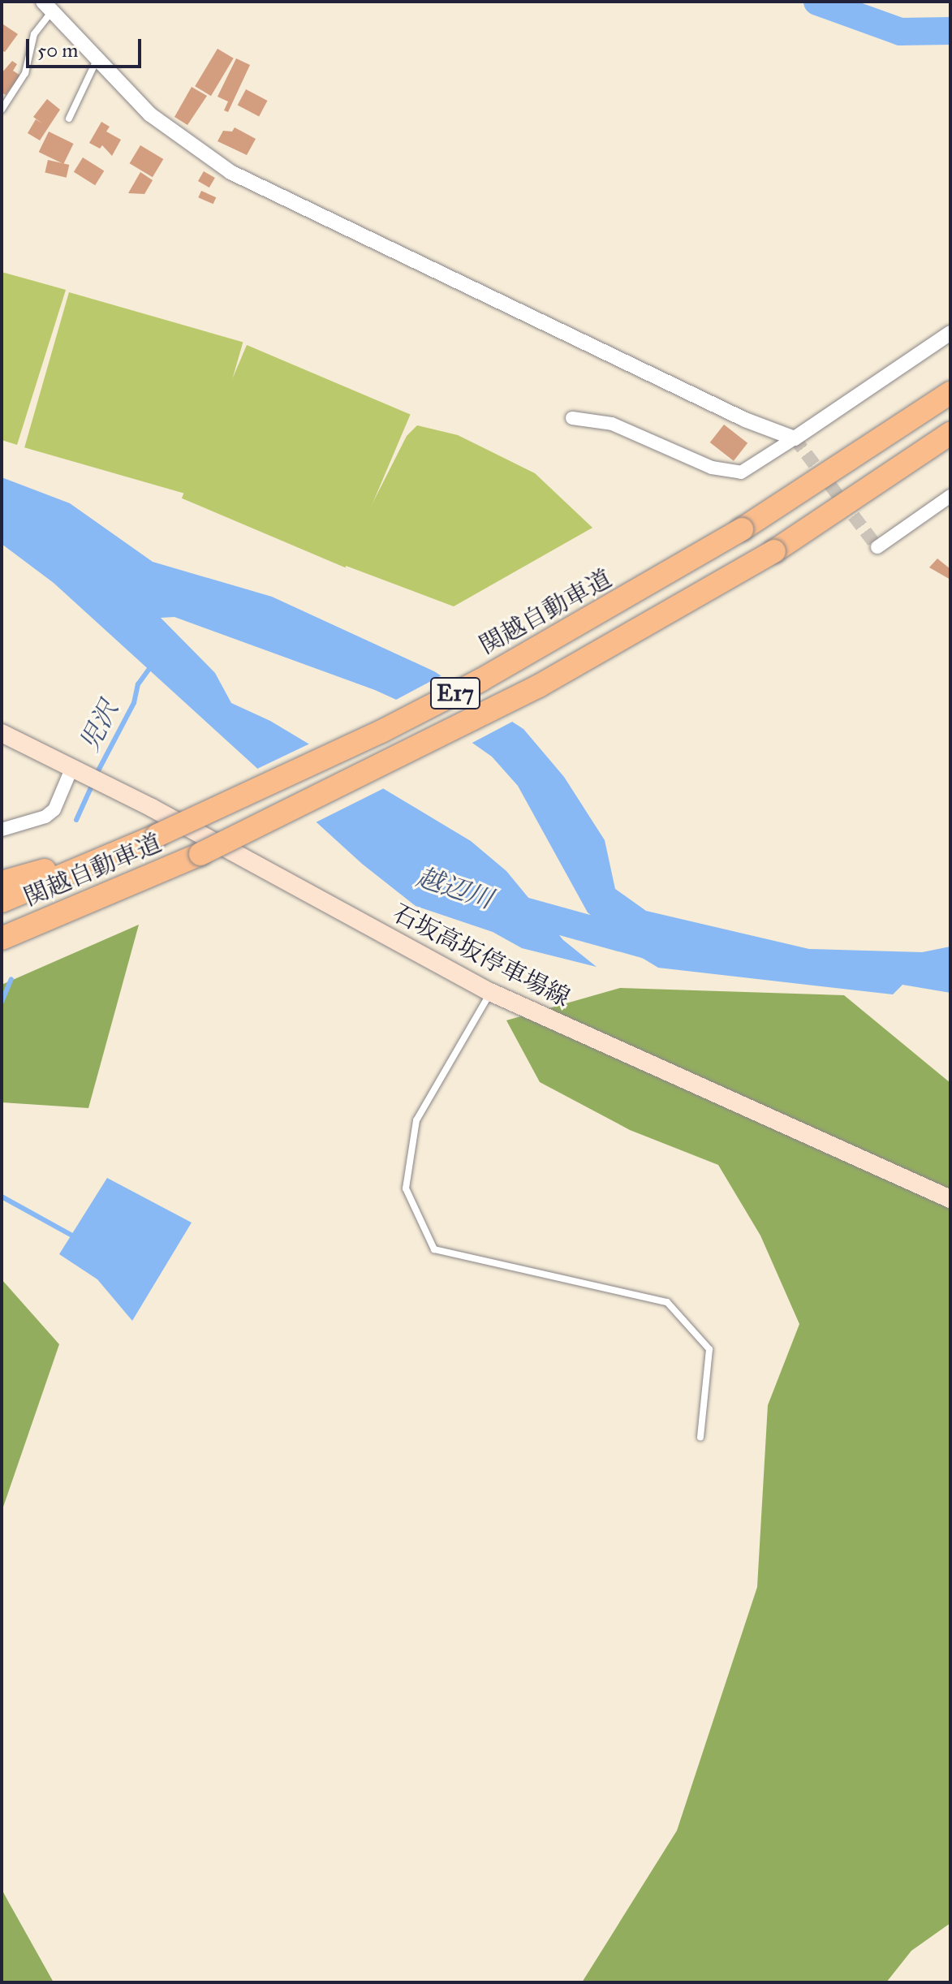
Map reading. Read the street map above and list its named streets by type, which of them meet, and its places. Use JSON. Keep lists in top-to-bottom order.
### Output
{
  "streets": {
    "highway": ["関越自動車道", "E17"],
    "main road": ["石坂高坂停車場線"]
  },
  "water": ["児沢", "越辺川"],
  "scale_bar": "50 m"
}
